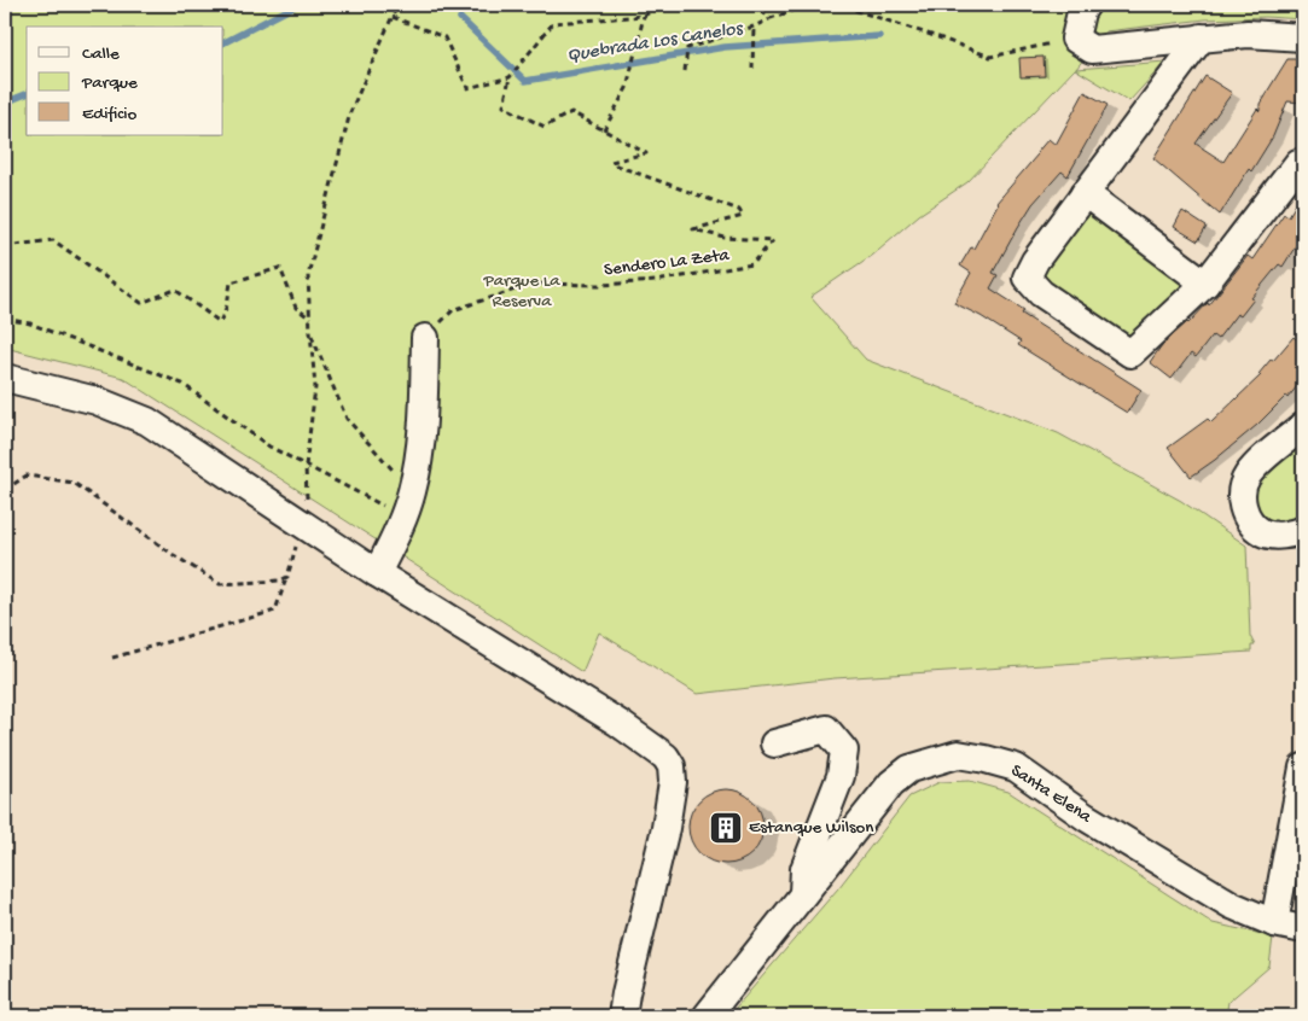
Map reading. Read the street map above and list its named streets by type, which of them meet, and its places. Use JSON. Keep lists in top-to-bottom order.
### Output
{
  "streets": {
    "street": ["Santa Elena"],
    "path": ["Sendero La Zeta"]
  },
  "water": ["Quebrada Los Canelos"],
  "parks": ["Parque La Reserva"],
  "places": {
    "building": ["Estanque Wilson"]
  },
  "legend": ["Calle", "Parque", "Edificio"]
}
